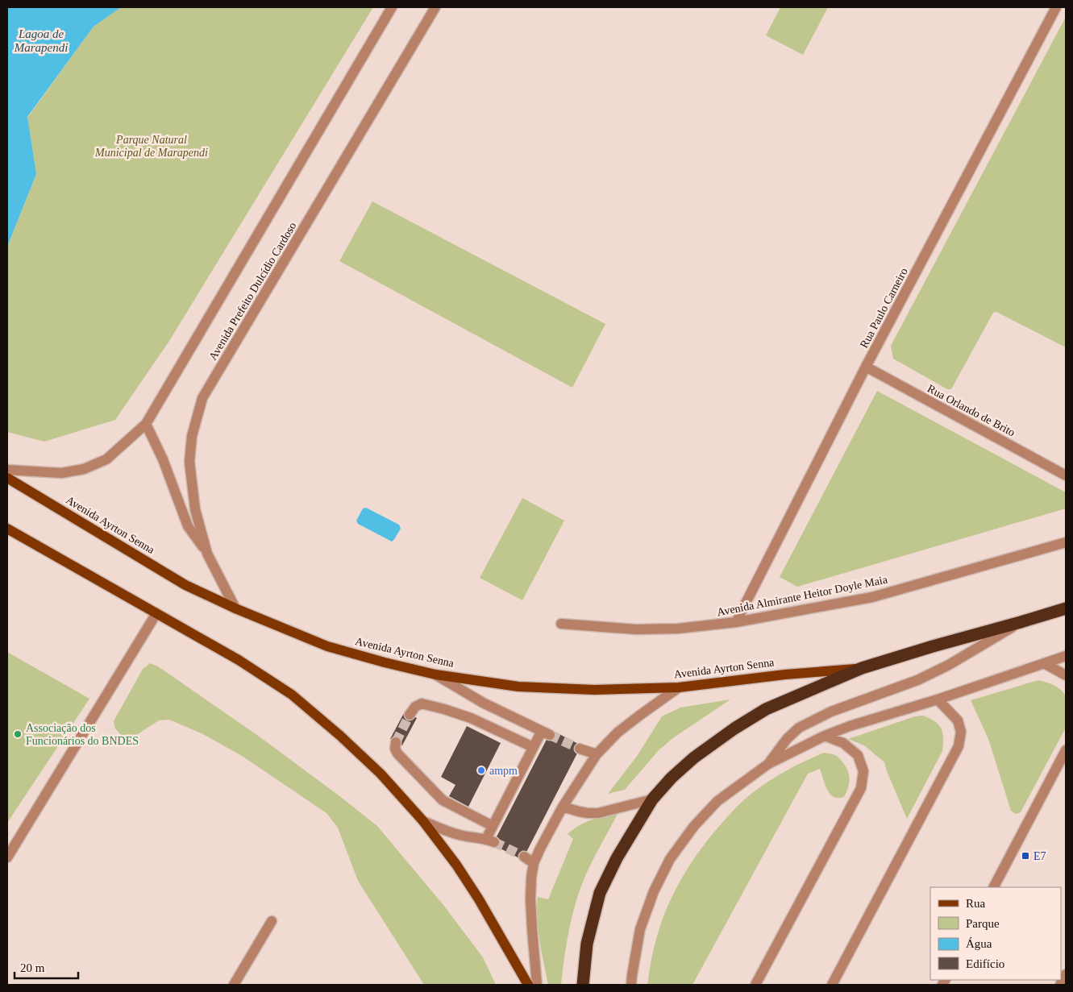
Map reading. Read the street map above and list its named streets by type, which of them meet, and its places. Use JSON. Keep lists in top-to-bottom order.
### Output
{
  "streets": {
    "highway": ["Avenida Ayrton Senna"],
    "street": [
      "Avenida Prefeito Dulcídio Cardoso",
      "Rua Paulo Carneiro",
      "Rua Orlando de Brito",
      "Avenida Almirante Heitor Doyle Maia"
    ]
  },
  "crossings": [
    ["Avenida Prefeito Dulcídio Cardoso", "Avenida Ayrton Senna"],
    ["Rua Paulo Carneiro", "Rua Orlando de Brito"],
    ["Rua Paulo Carneiro", "Avenida Almirante Heitor Doyle Maia"]
  ],
  "water": ["Lagoa de Marapendi"],
  "parks": ["Parque Natural Municipal de Marapendi"],
  "places": {
    "other": ["Associação dos Funcionários do BNDES", "ampm"],
    "transit": ["E7"]
  },
  "legend": [
    "Rua",
    "Parque",
    "Água",
    "Edifício"
  ],
  "scale_bar": "20 m"
}
